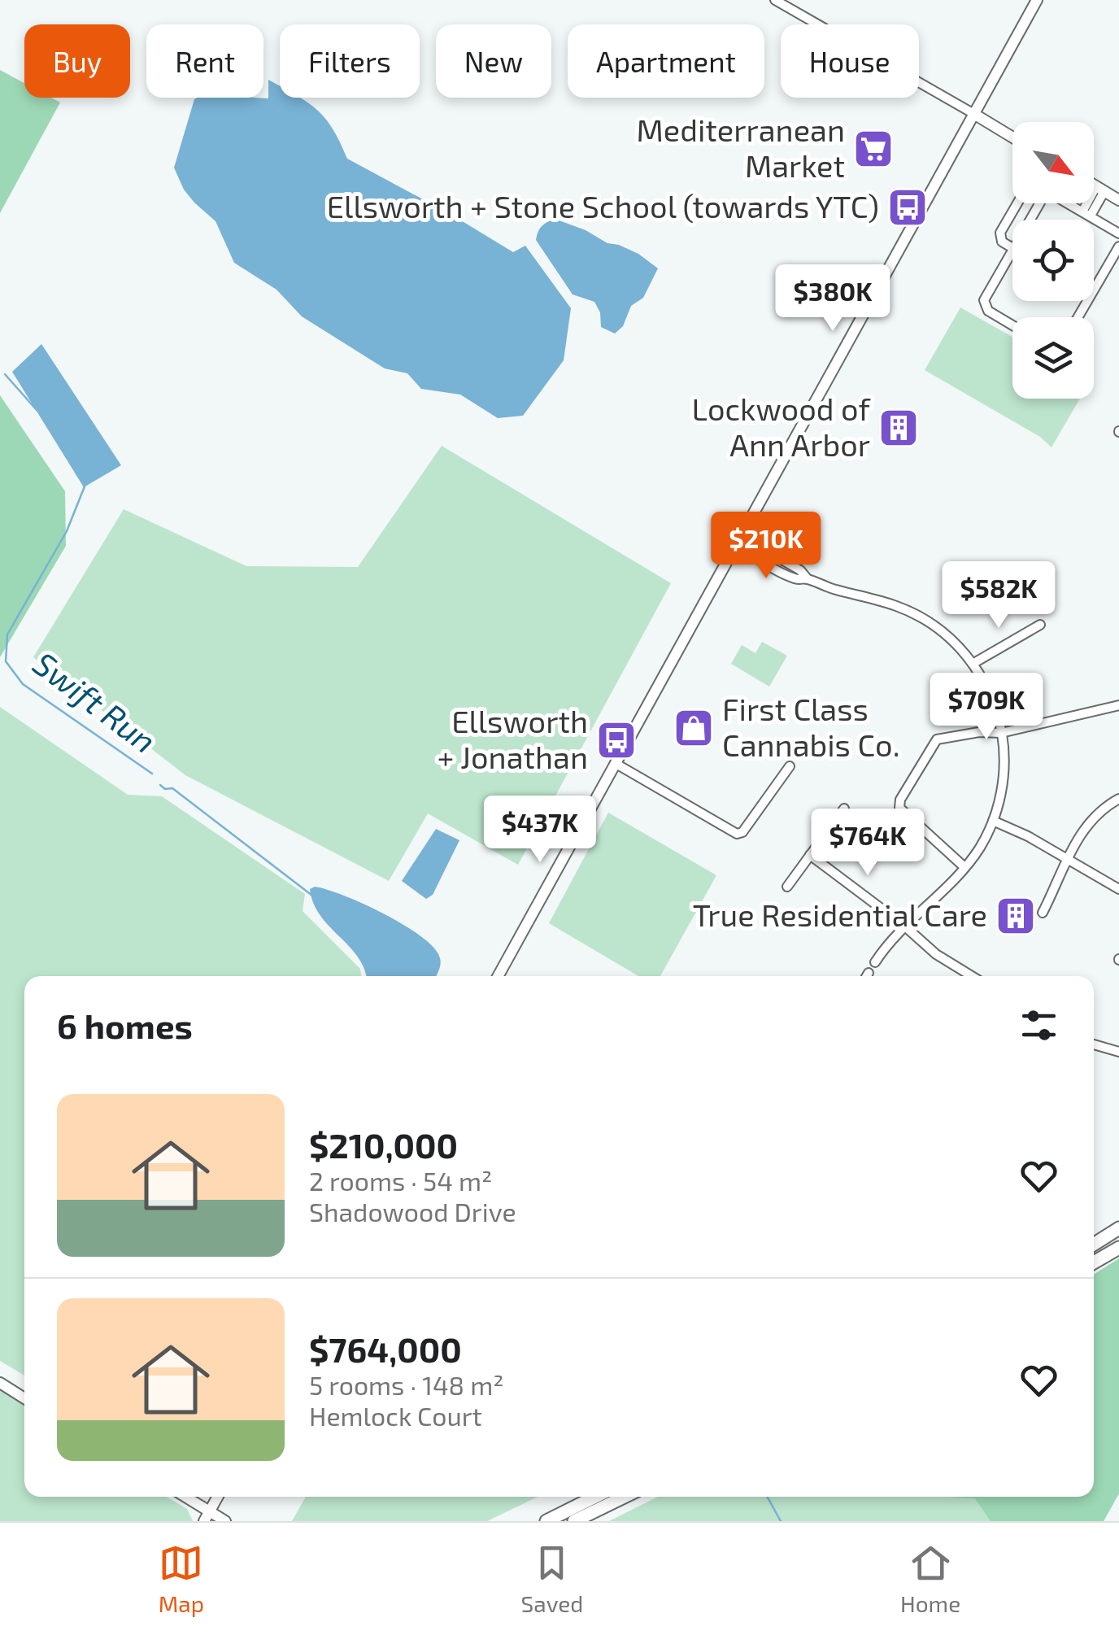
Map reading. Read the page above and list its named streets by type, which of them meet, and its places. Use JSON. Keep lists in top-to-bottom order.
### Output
{
  "water": ["Swift Run"],
  "places": {
    "supermarket": ["Mediterranean Market"],
    "bus stop": ["Ellsworth + Stone School (towards YTC)", "Ellsworth + Jonathan"],
    "building": ["Lockwood of Ann Arbor", "True Residential Care"],
    "shop": ["First Class Cannabis Co."]
  },
  "north": "bottom right",
  "page": {
    "chip": [
      "Buy",
      "Rent",
      "Filters",
      "New",
      "Apartment",
      "House"
    ],
    "price": [
      "$380K",
      "$210K",
      "$582K",
      "$709K",
      "$437K",
      "$764K"
    ],
    "heading": "6 homes",
    "list": [
      {
        "name": "$210,000",
        "note": "2 rooms · 54 m² · Shadowood Drive"
      },
      {
        "name": "$764,000",
        "note": "5 rooms · 148 m² · Hemlock Court"
      }
    ],
    "tabs": ["Map", "Saved", "Home"]
  }
}
